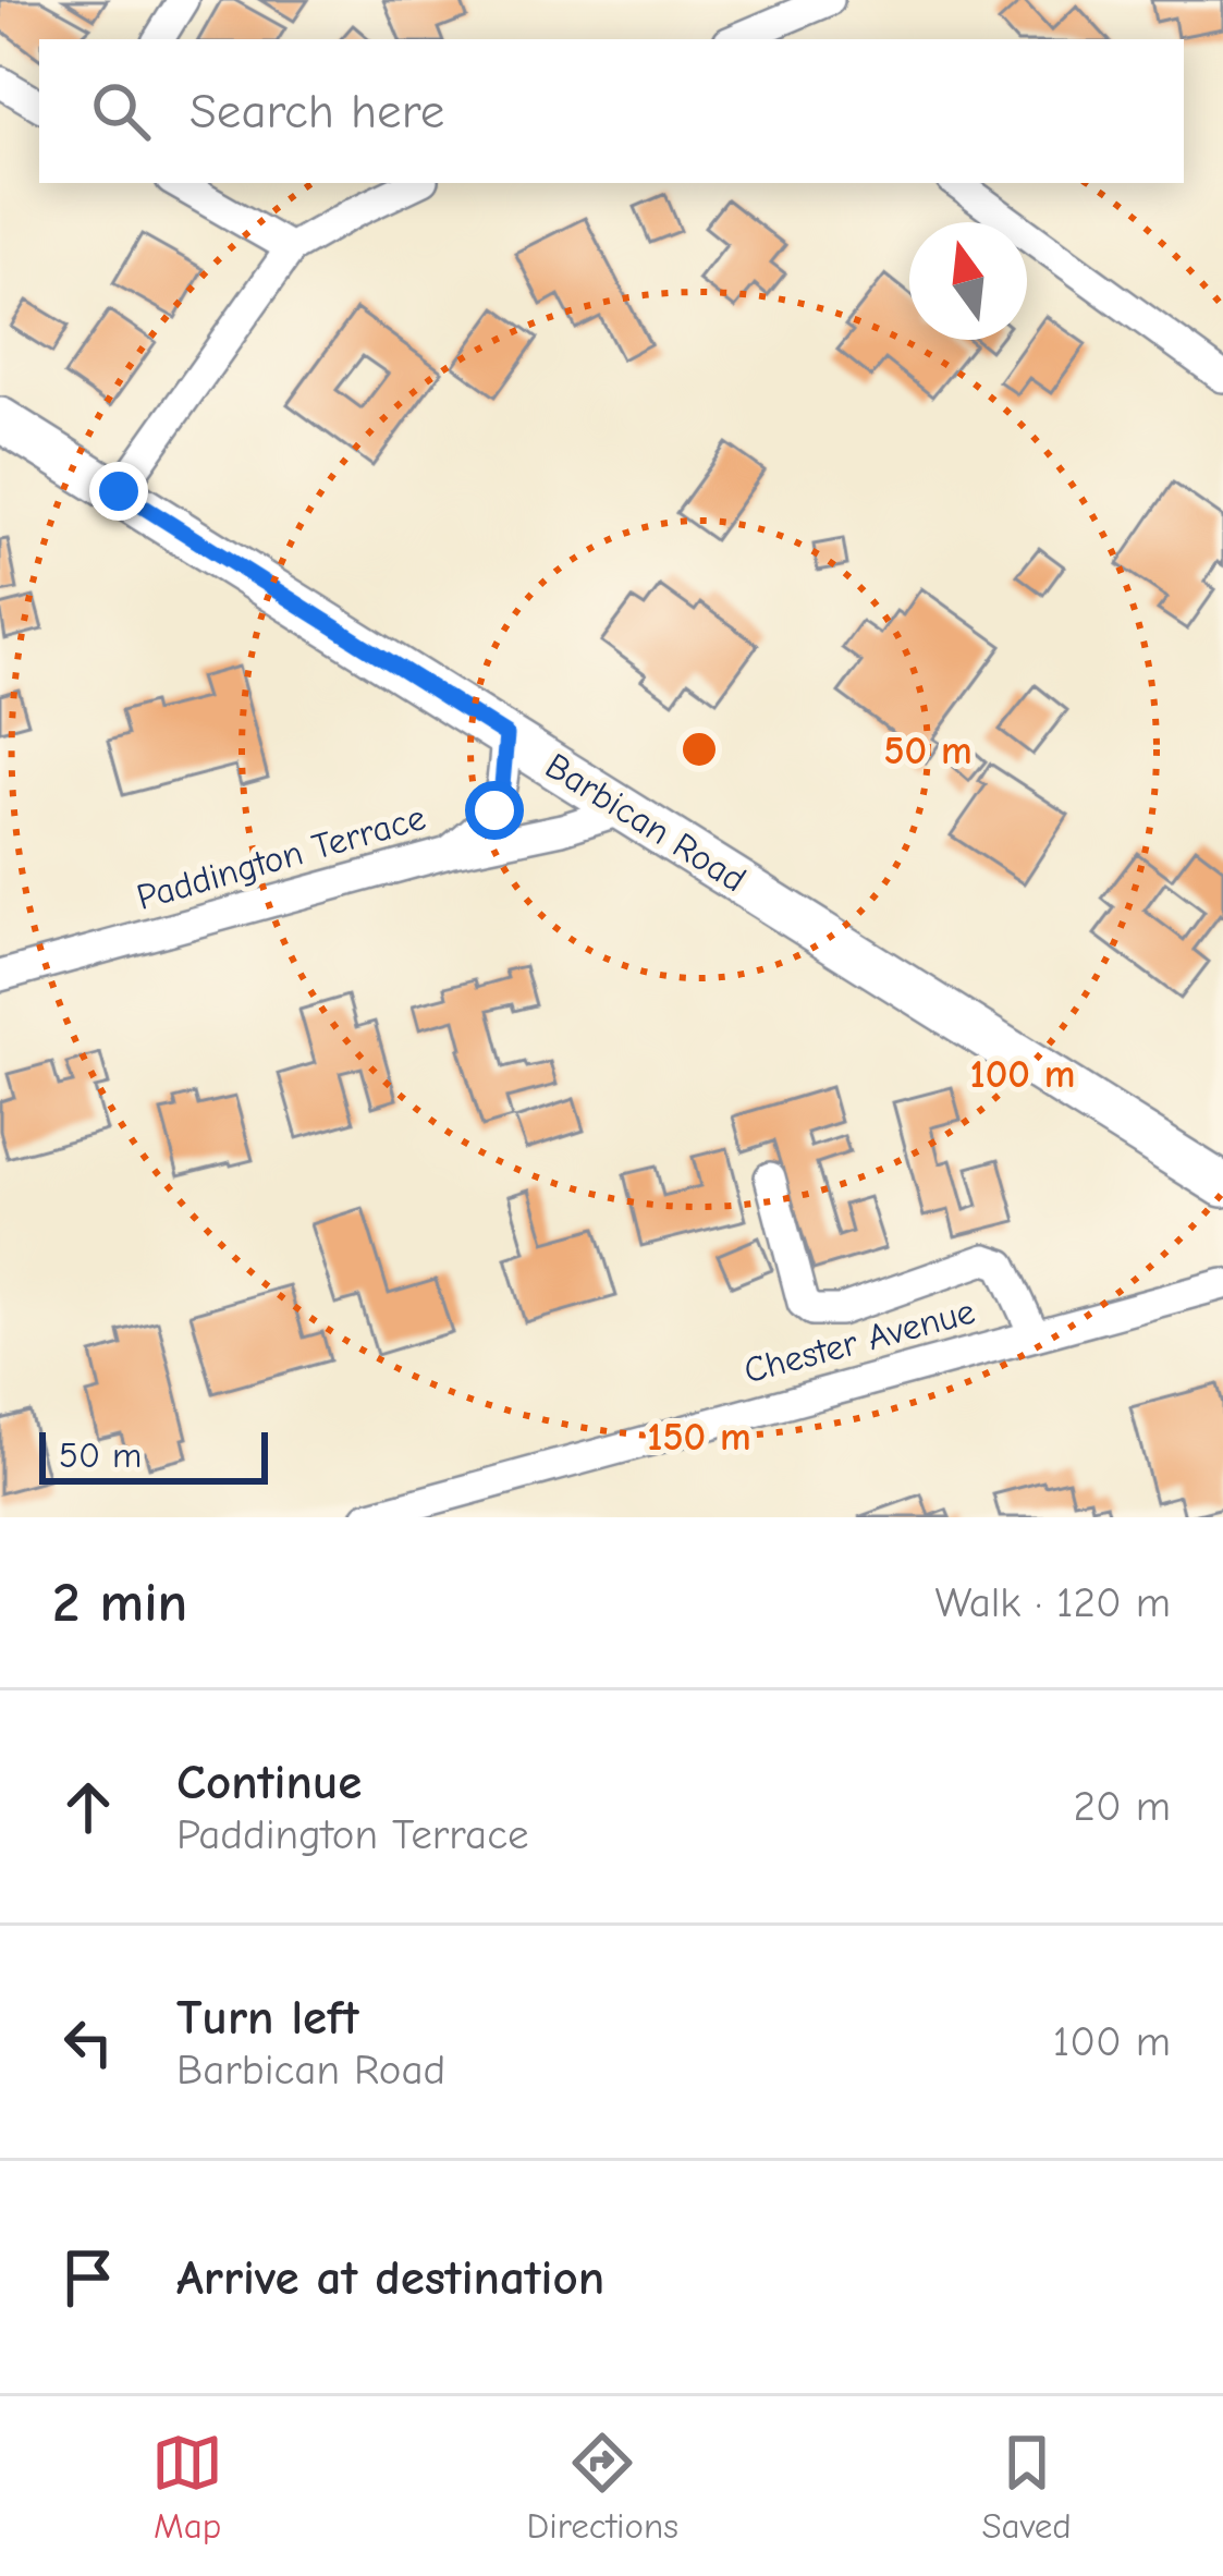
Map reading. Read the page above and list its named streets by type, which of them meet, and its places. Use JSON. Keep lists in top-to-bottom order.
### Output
{
  "streets": {
    "main road": ["Barbican Road"],
    "street": ["Paddington Terrace", "Chester Avenue"]
  },
  "crossings": [
    ["Barbican Road", "Paddington Terrace"]
  ],
  "scale_bar": "50 m",
  "north": "top",
  "page": {
    "search": "Search here",
    "scale": "50 m",
    "heading": ["2 min", "Walk · 120 m"],
    "list": [
      ["Continue", "Paddington Terrace", "20 m"],
      ["Turn left", "Barbican Road", "100 m"],
      "Arrive at destination"
    ],
    "nav": ["Map", "Directions", "Saved"]
  },
  "rings": ["50 m", "100 m", "150 m"]
}
